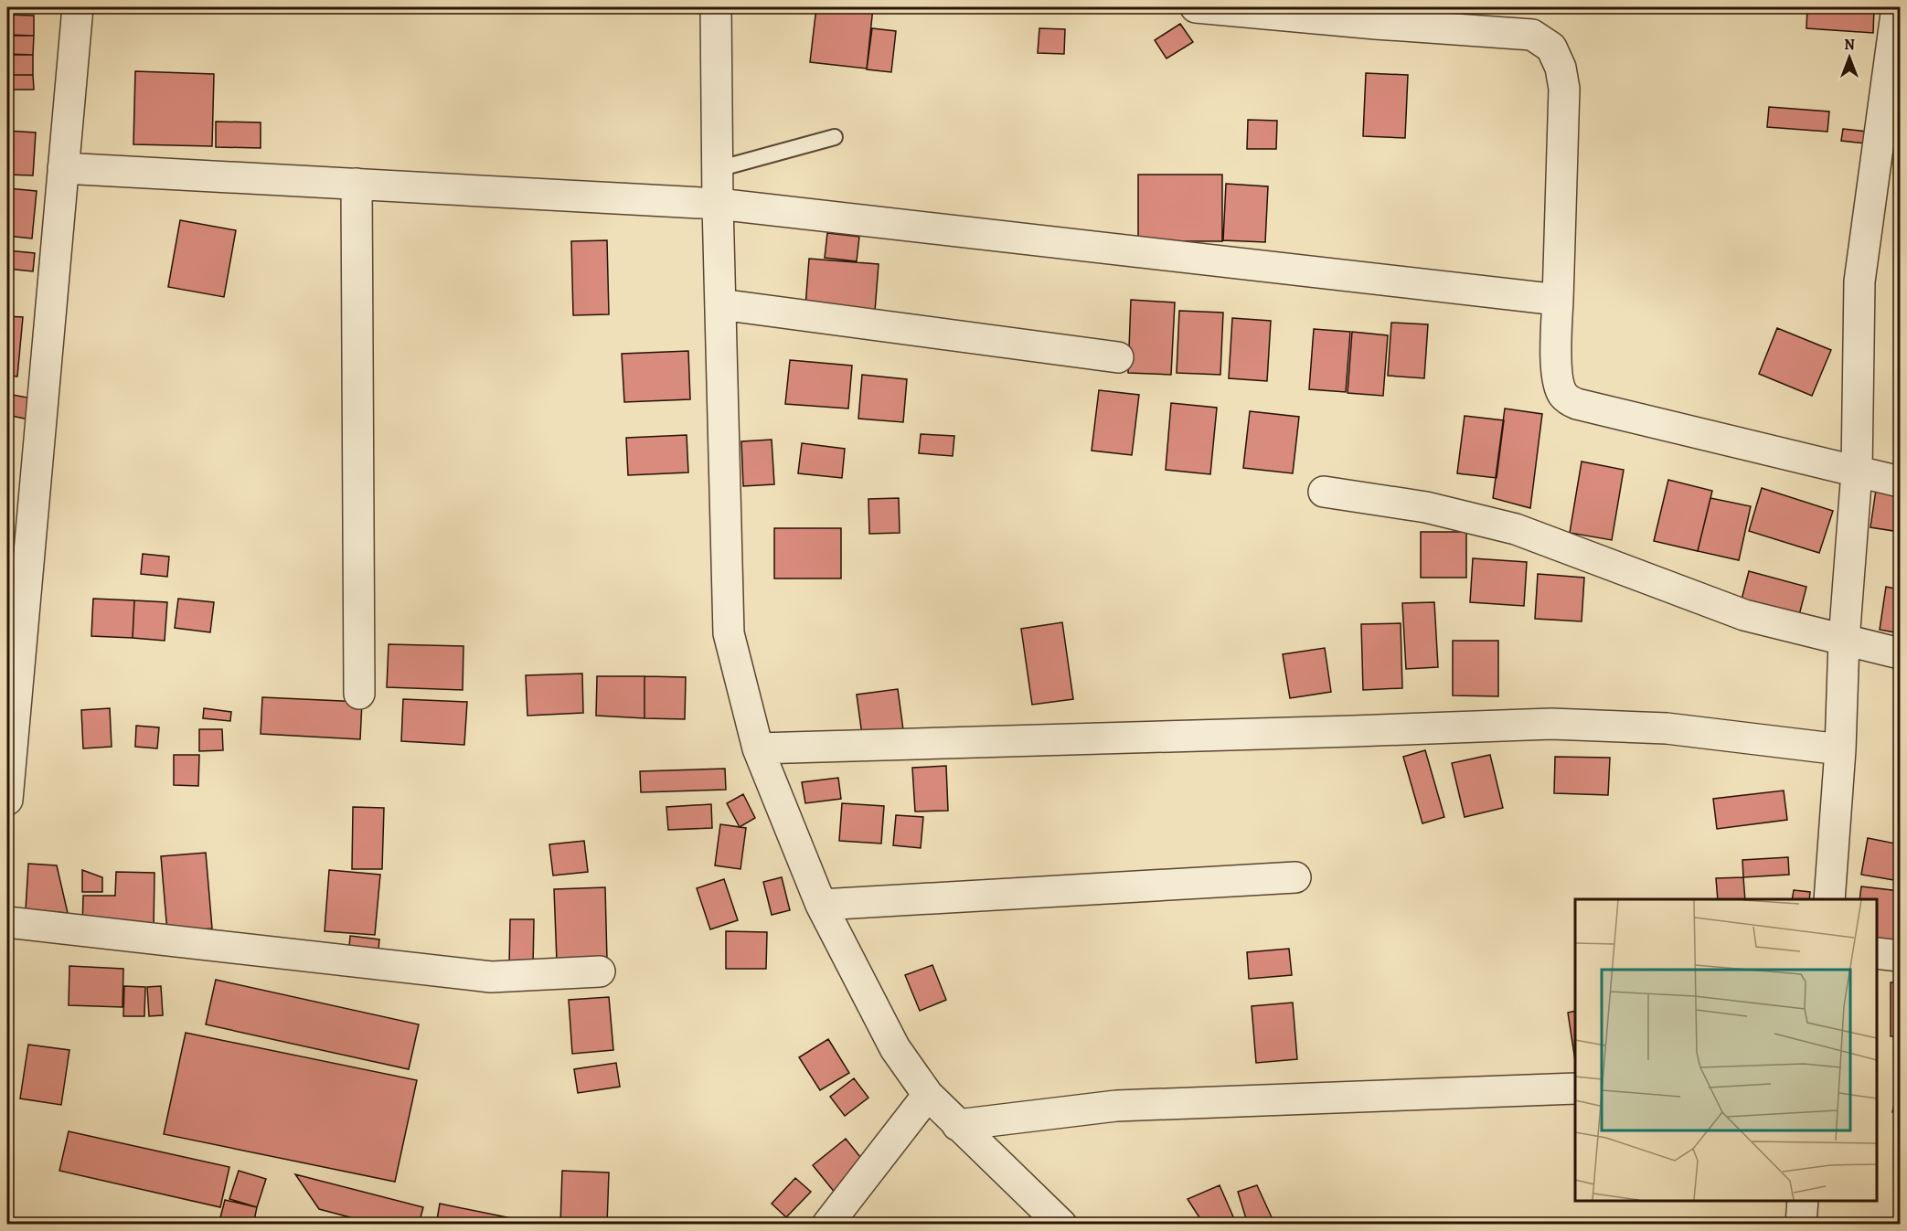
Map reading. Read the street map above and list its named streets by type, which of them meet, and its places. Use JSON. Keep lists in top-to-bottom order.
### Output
{
  "north": "top"
}
